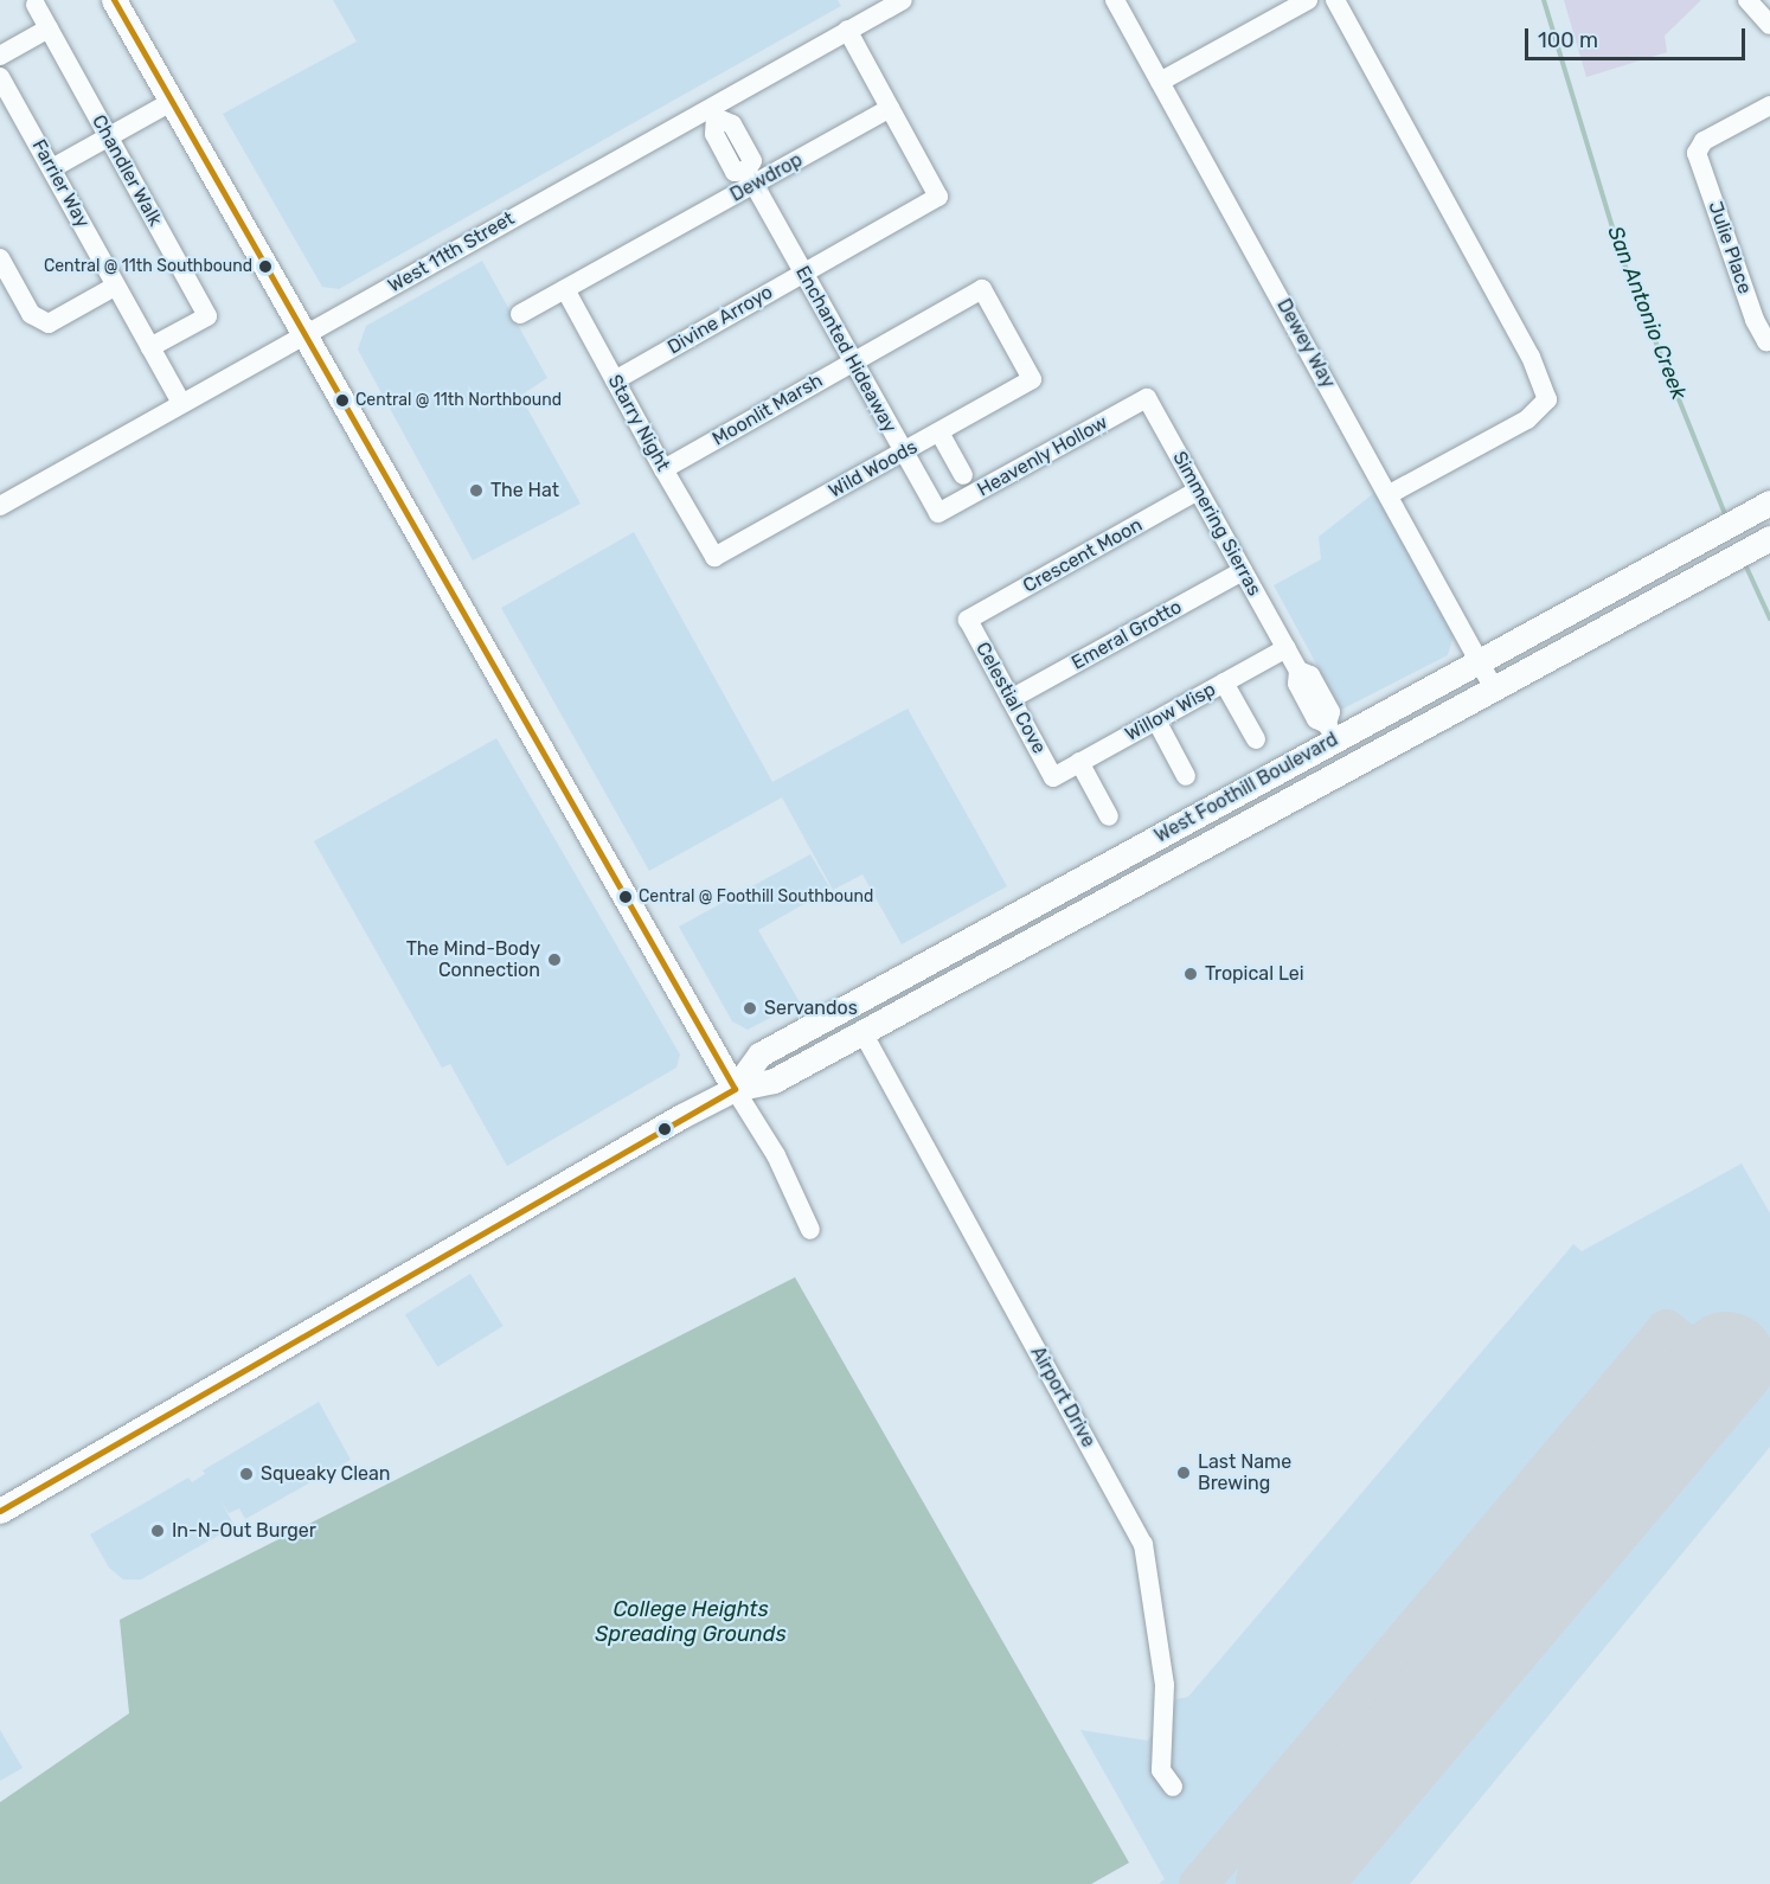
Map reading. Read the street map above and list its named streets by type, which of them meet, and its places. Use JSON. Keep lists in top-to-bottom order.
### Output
{
  "streets": {
    "main road": ["West Foothill Boulevard"],
    "street": [
      "Chandler Walk",
      "Dewdrop",
      "Farrier Way",
      "Julie Place",
      "West 11th Street",
      "Divine Arroyo",
      "Dewey Way",
      "Enchanted Hideaway",
      "Moonlit Marsh",
      "Starry Night",
      "Heavenly Hollow",
      "Wild Woods",
      "Simmering Sierras",
      "Crescent Moon",
      "Emeral Grotto",
      "Celestial Cove",
      "Willow Wisp",
      "Airport Drive"
    ]
  },
  "crossings": [
    ["Chandler Walk", "Farrier Way"],
    ["Dewdrop", "Divine Arroyo"],
    ["Dewdrop", "Enchanted Hideaway"],
    ["Dewdrop", "Starry Night"],
    ["Farrier Way", "West 11th Street"],
    ["Divine Arroyo", "Enchanted Hideaway"],
    ["Divine Arroyo", "Starry Night"],
    ["Dewey Way", "West Foothill Boulevard"],
    ["Enchanted Hideaway", "Moonlit Marsh"],
    ["Enchanted Hideaway", "Heavenly Hollow"],
    ["Enchanted Hideaway", "Wild Woods"],
    ["Moonlit Marsh", "Starry Night"],
    ["Moonlit Marsh", "Wild Woods"],
    ["Starry Night", "Wild Woods"],
    ["Heavenly Hollow", "Simmering Sierras"],
    ["Simmering Sierras", "Crescent Moon"],
    ["Simmering Sierras", "Emeral Grotto"],
    ["Simmering Sierras", "Willow Wisp"],
    ["Simmering Sierras", "West Foothill Boulevard"],
    ["Crescent Moon", "Celestial Cove"],
    ["Emeral Grotto", "Celestial Cove"],
    ["Celestial Cove", "Willow Wisp"],
    ["West Foothill Boulevard", "Airport Drive"]
  ],
  "water": ["San Antonio Creek", "College Heights Spreading Grounds"],
  "places": [
    "Central @ 11th Southbound",
    "Central @ 11th Northbound",
    "The Hat",
    "Central @ Foothill Southbound",
    "The Mind-Body Connection",
    "Tropical Lei",
    "Servandos",
    "Last Name Brewing",
    "Squeaky Clean",
    "In-N-Out Burger"
  ],
  "scale_bar": "100 m"
}
